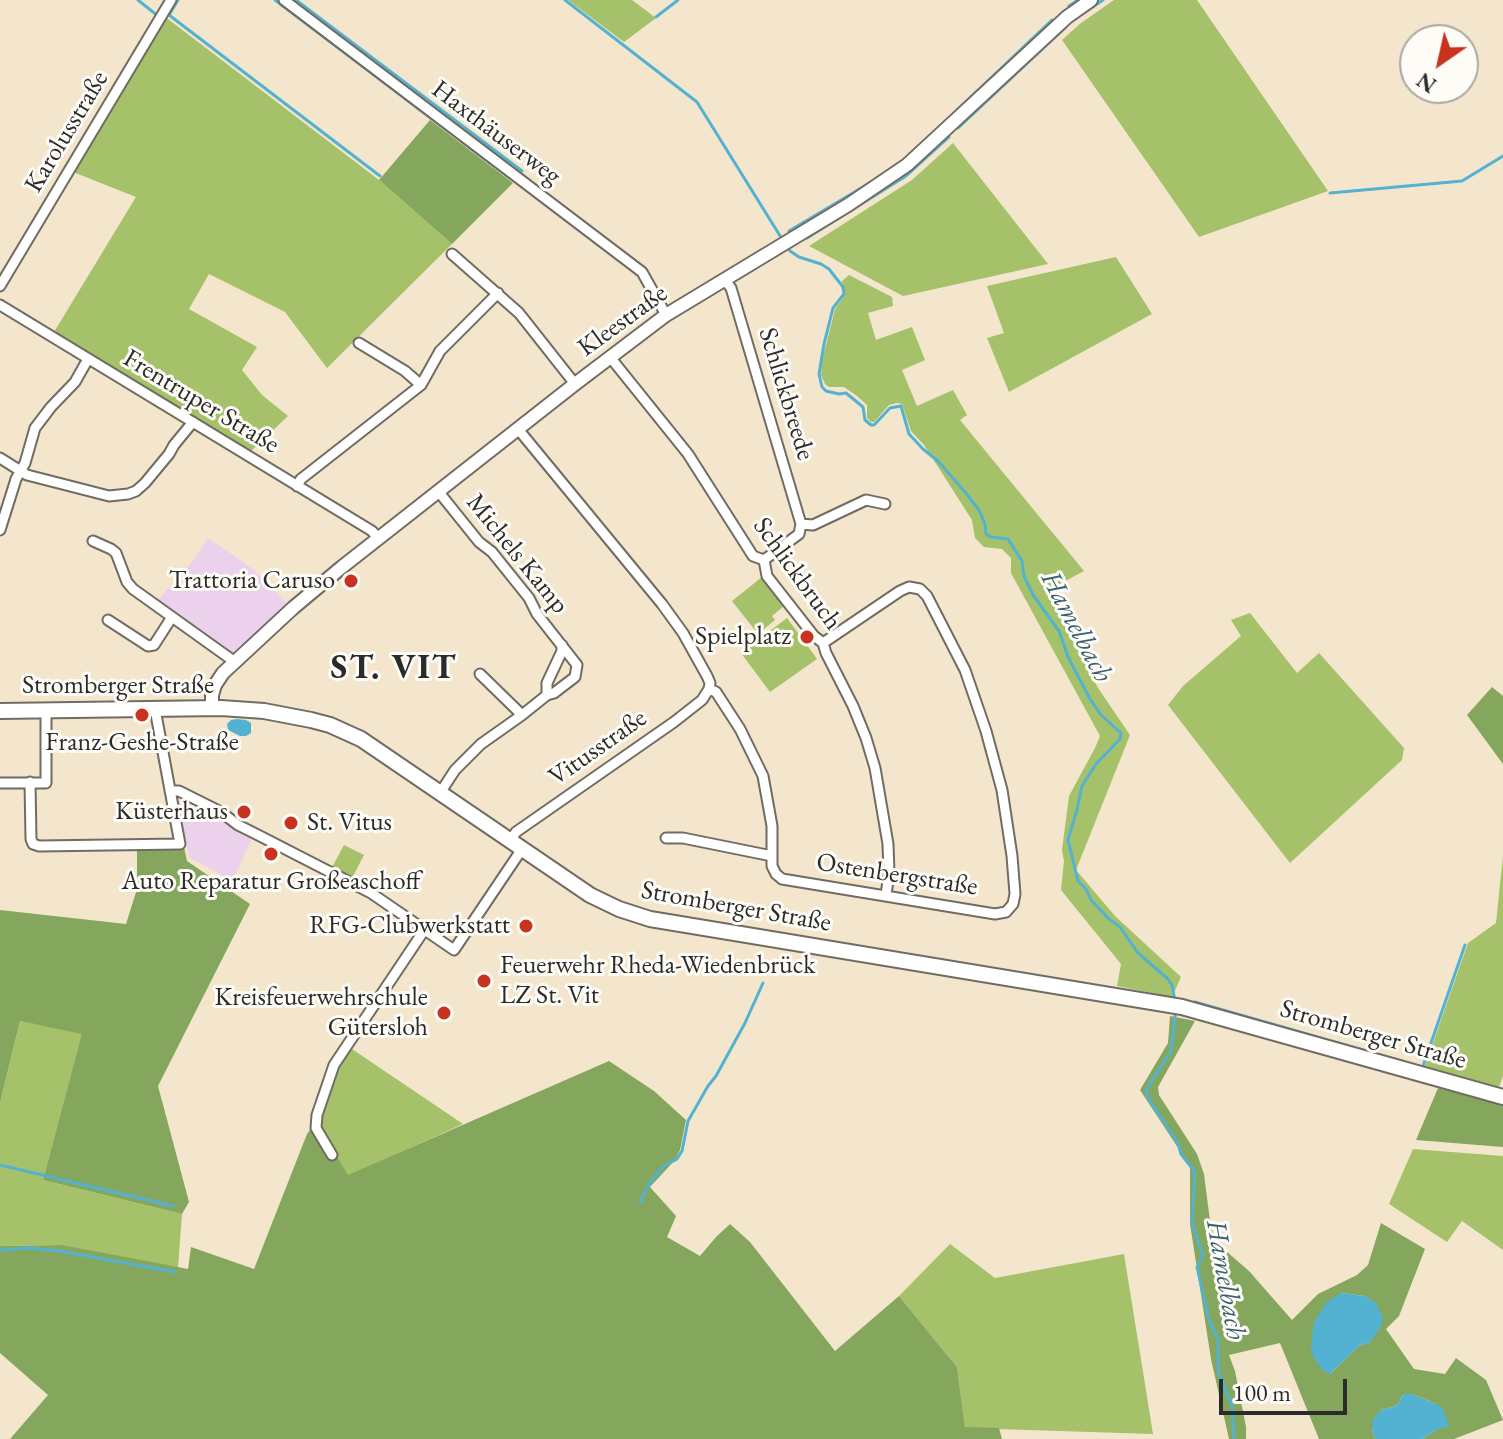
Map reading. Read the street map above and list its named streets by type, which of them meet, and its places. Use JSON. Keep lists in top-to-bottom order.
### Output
{
  "streets": {
    "main road": ["Stromberger Straße"],
    "street": [
      "Karolusstraße",
      "Haxthäuserweg",
      "Kleestraße",
      "Schlickbreede",
      "Frentruper Straße",
      "Michels Kamp",
      "Schlickbruch",
      "Vitusstraße",
      "Ostenbergstraße"
    ]
  },
  "crossings": [
    ["Haxthäuserweg", "Kleestraße"],
    ["Kleestraße", "Schlickbreede"],
    ["Kleestraße", "Frentruper Straße"],
    ["Kleestraße", "Michels Kamp"],
    ["Kleestraße", "Schlickbruch"],
    ["Kleestraße", "Stromberger Straße"],
    ["Michels Kamp", "Stromberger Straße"],
    ["Schlickbruch", "Ostenbergstraße"],
    ["Stromberger Straße", "Vitusstraße"]
  ],
  "districts": ["ST. VIT"],
  "water": ["Hamelbach"],
  "places": [
    "Trattoria Caruso",
    "Spielplatz",
    "Franz-Geshe-Straße",
    "Küsterhaus",
    "St. Vitus",
    "Auto Reparatur Großeaschoff",
    "RFG-Clubwerkstatt",
    "Feuerwehr Rheda-Wiedenbrück LZ St. Vit",
    "Kreisfeuerwehrschule Gütersloh"
  ],
  "scale_bar": "100 m",
  "north": "bottom left"
}
